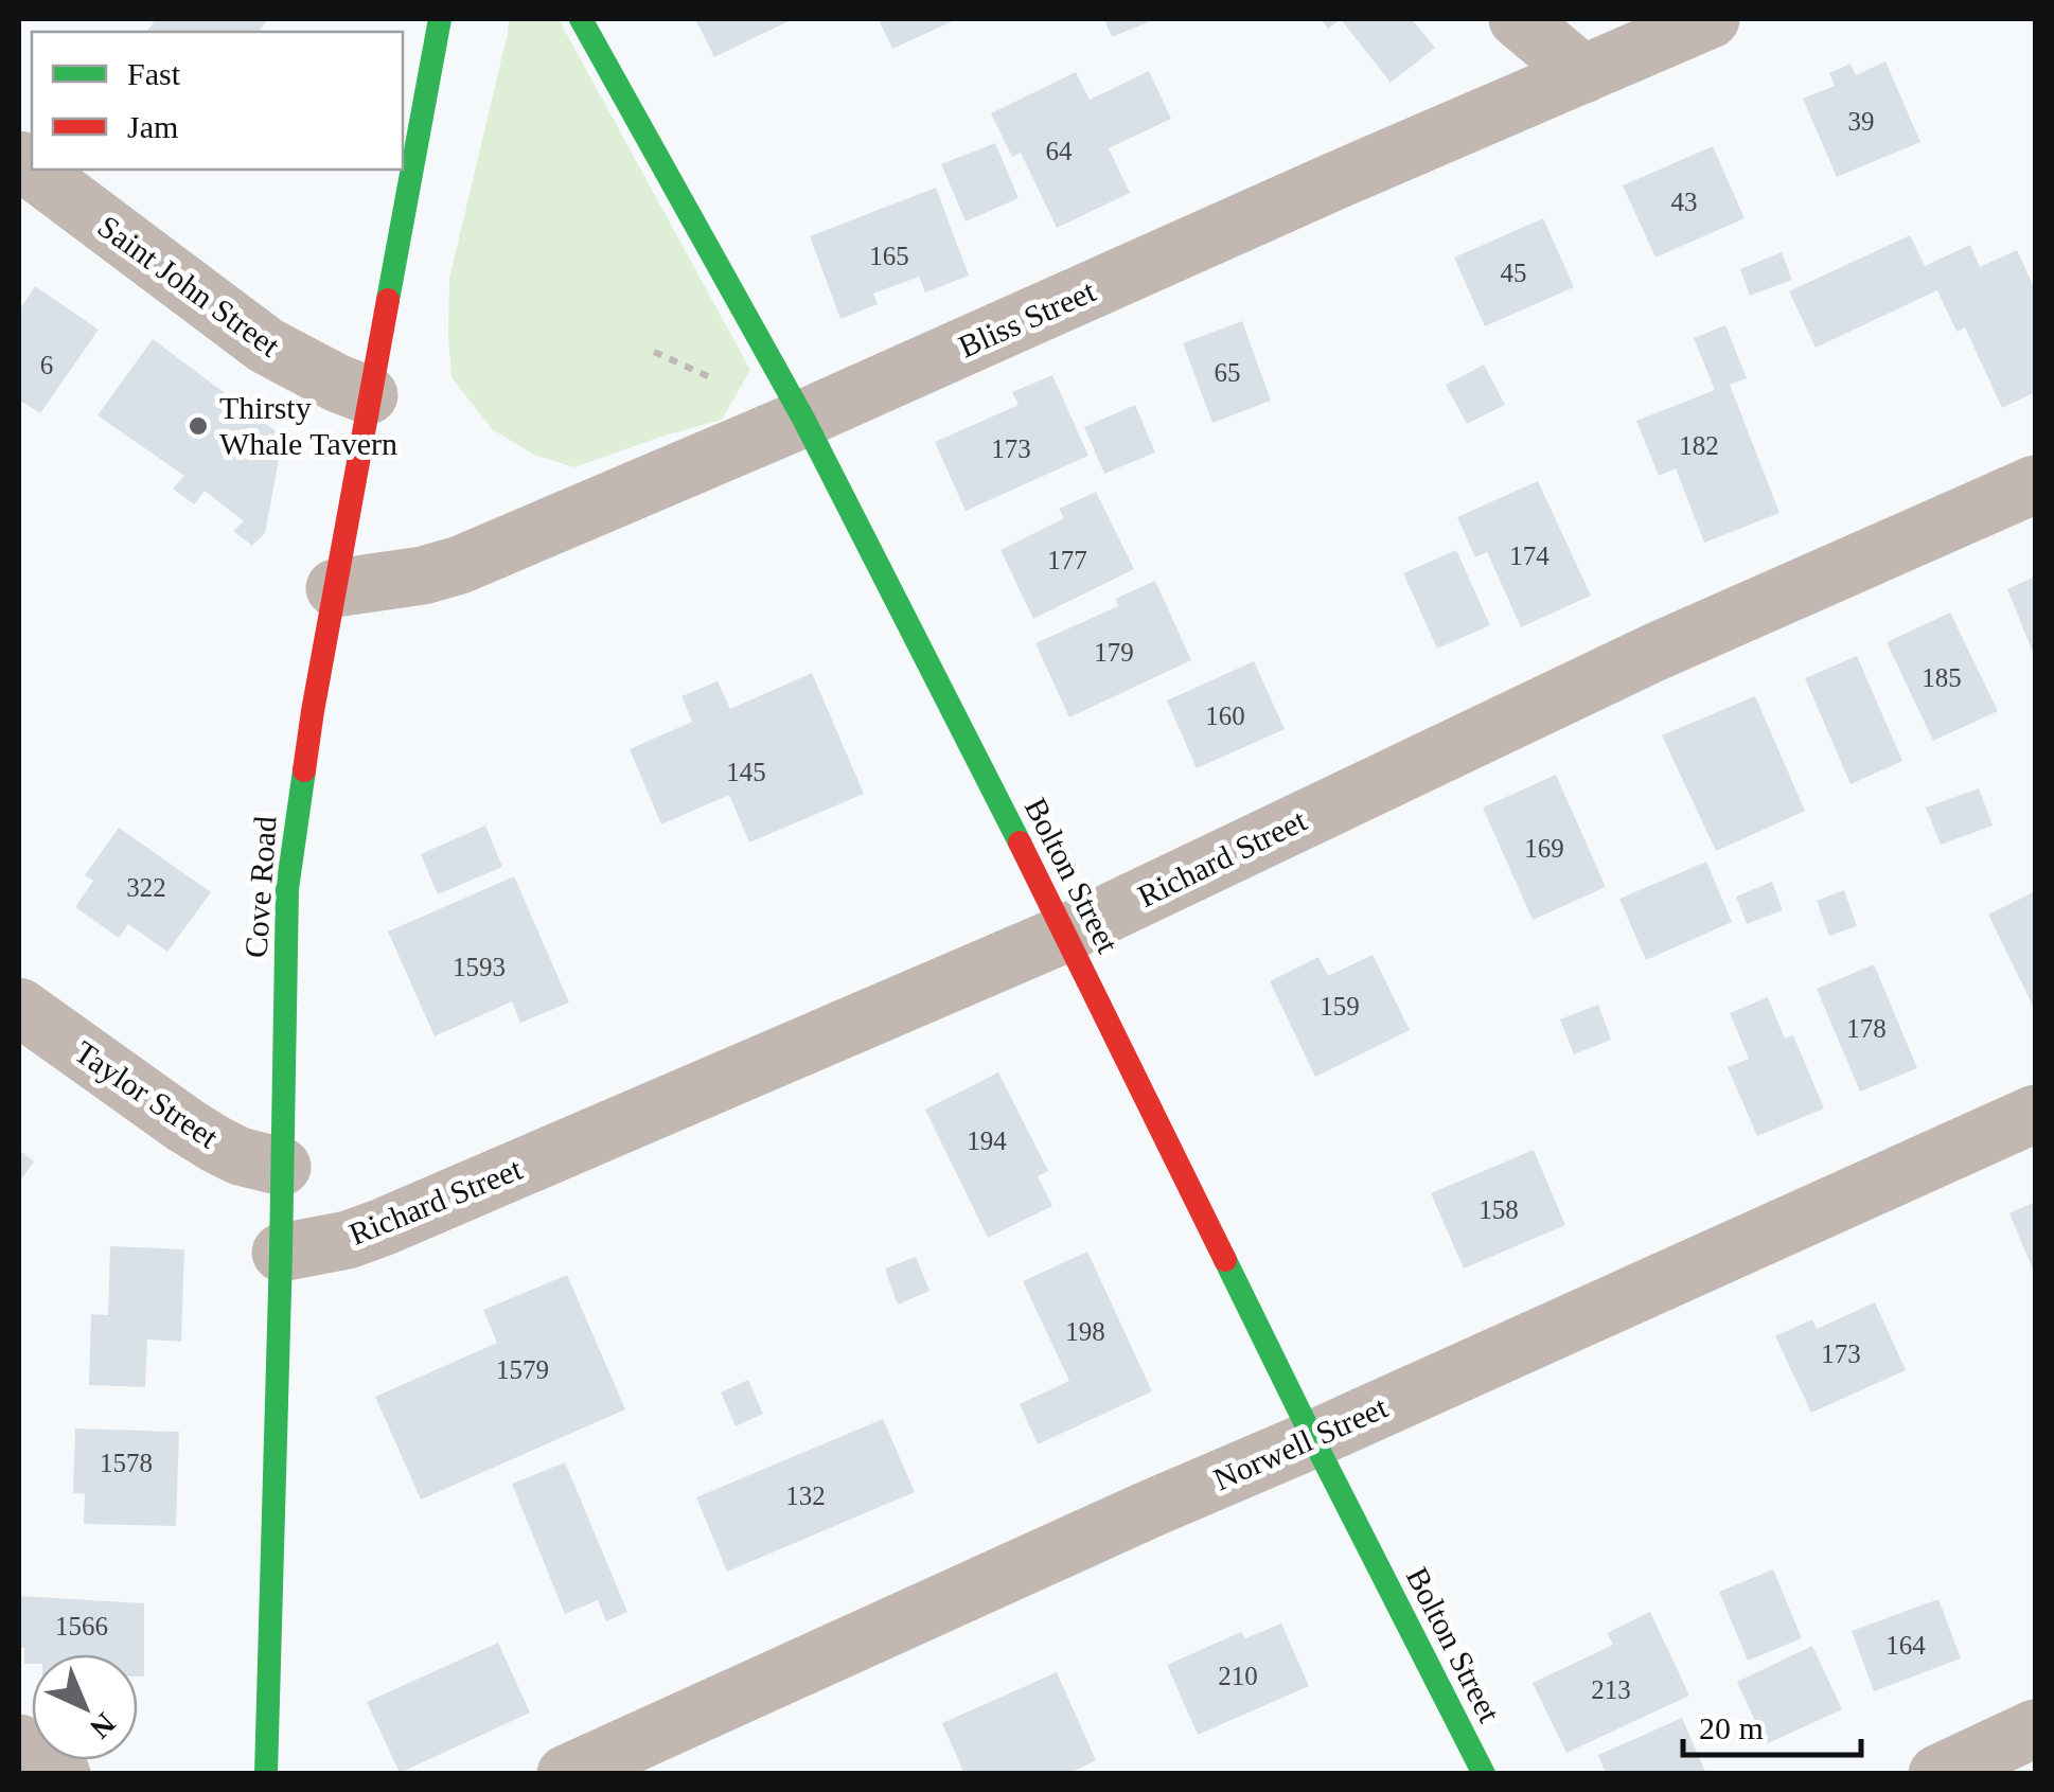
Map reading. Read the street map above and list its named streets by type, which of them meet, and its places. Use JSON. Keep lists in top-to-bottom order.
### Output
{
  "streets": {
    "street": [
      "Saint John Street",
      "Bliss Street",
      "Richard Street",
      "Bolton Street",
      "Cove Road",
      "Taylor Street",
      "Norwell Street"
    ]
  },
  "crossings": [
    ["Saint John Street", "Cove Road"],
    ["Bliss Street", "Bolton Street"],
    ["Bliss Street", "Cove Road"],
    ["Richard Street", "Bolton Street"],
    ["Richard Street", "Cove Road"],
    ["Bolton Street", "Norwell Street"],
    ["Cove Road", "Taylor Street"]
  ],
  "places": ["Thirsty Whale Tavern"],
  "house_numbers": [
    "39",
    "64",
    "43",
    "165",
    "45",
    "6",
    "65",
    "182",
    "173",
    "174",
    "177",
    "179",
    "185",
    "160",
    "145",
    "169",
    "322",
    "1593",
    "159",
    "178",
    "194",
    "158",
    "198",
    "173",
    "1579",
    "1578",
    "132",
    "1566",
    "164",
    "210",
    "213"
  ],
  "legend": ["Fast", "Jam"],
  "scale_bar": "20 m",
  "north": "bottom right"
}
